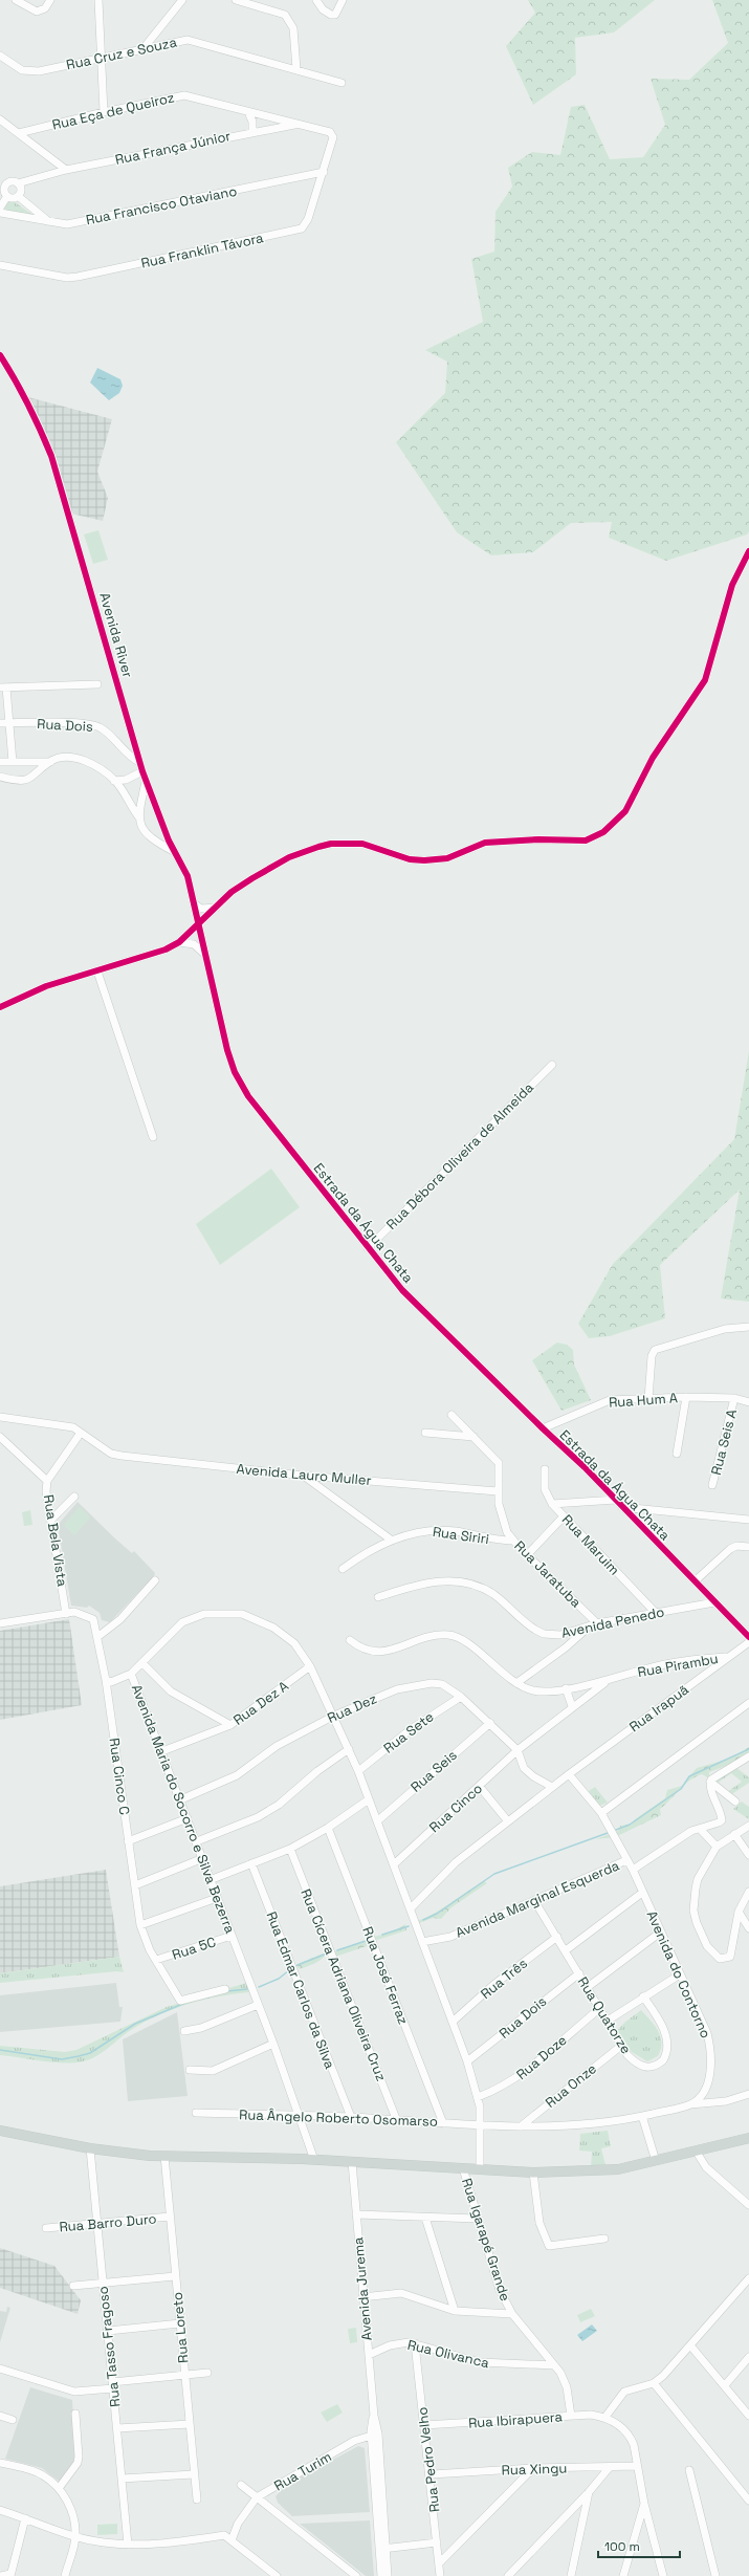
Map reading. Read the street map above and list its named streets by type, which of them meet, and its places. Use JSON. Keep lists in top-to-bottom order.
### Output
{
  "streets": {
    "street": [
      "Rua Cruz e Souza",
      "Rua Eça de Queiroz",
      "Rua França Júnior",
      "Rua Francisco Otaviano",
      "Rua Franklin Távora",
      "Avenida River",
      "Rua Dois",
      "Rua Débora Oliveira de Almeida",
      "Estrada da Água Chata",
      "Rua Hum A",
      "Rua Seis A",
      "Avenida Lauro Muller",
      "Rua Siriri",
      "Rua Bela Vista",
      "Rua Maruim",
      "Rua Jaratuba",
      "Avenida Penedo",
      "Rua Pirambu",
      "Rua Dez A",
      "Rua Dez",
      "Rua Irapuã",
      "Rua Sete",
      "Rua Seis",
      "Rua Cinco C",
      "Rua Cinco",
      "Avenida Maria do Socorro e Silva Bezerra",
      "Avenida Marginal Esquerda",
      "Rua 5C",
      "Avenida do Contorno",
      "Rua José Ferraz",
      "Rua Três",
      "Rua Cícera Adriana Oliveira Cruz",
      "Rua Edmar Carlos da Silva",
      "Rua Quatorze",
      "Rua Doze",
      "Rua Onze",
      "Rua Ângelo Roberto Osomarso",
      "Rua Barro Duro",
      "Rua Igarapé Grande",
      "Avenida Jurema",
      "Rua Loreto",
      "Rua Tasso Fragoso",
      "Rua Olivanca",
      "Rua Ibirapuera",
      "Rua Pedro Velho",
      "Rua Xingu",
      "Rua Turim"
    ]
  },
  "crossings": [
    ["Rua Eça de Queiroz", "Rua França Júnior"],
    ["Rua Eça de Queiroz", "Rua Franklin Távora"],
    ["Rua Francisco Otaviano", "Rua Franklin Távora"],
    ["Avenida River", "Rua Dois"],
    ["Avenida River", "Estrada da Água Chata"],
    ["Rua Dois", "Avenida Maria do Socorro e Silva Bezerra"],
    ["Rua Dois", "Rua Quatorze"],
    ["Rua Débora Oliveira de Almeida", "Estrada da Água Chata"],
    ["Estrada da Água Chata", "Rua Hum A"],
    ["Estrada da Água Chata", "Avenida Penedo"],
    ["Rua Hum A", "Rua Seis A"],
    ["Avenida Lauro Muller", "Rua Jaratuba"],
    ["Rua Siriri", "Rua Jaratuba"],
    ["Rua Bela Vista", "Rua Cinco C"],
    ["Rua Maruim", "Avenida Penedo"],
    ["Rua Jaratuba", "Avenida Penedo"],
    ["Rua Pirambu", "Rua Irapuã"],
    ["Rua Pirambu", "Rua Cinco"],
    ["Rua Dez A", "Avenida Maria do Socorro e Silva Bezerra"],
    ["Rua Dez", "Rua Sete"],
    ["Rua Dez", "Rua Seis"],
    ["Rua Dez", "Rua Cinco"],
    ["Rua Dez", "Avenida Maria do Socorro e Silva Bezerra"],
    ["Rua Irapuã", "Avenida Maria do Socorro e Silva Bezerra"],
    ["Rua Irapuã", "Avenida do Contorno"],
    ["Rua Sete", "Avenida Maria do Socorro e Silva Bezerra"],
    ["Rua Seis", "Avenida Maria do Socorro e Silva Bezerra"],
    ["Rua Cinco C", "Rua 5C"],
    ["Rua Cinco", "Avenida Maria do Socorro e Silva Bezerra"],
    ["Avenida Maria do Socorro e Silva Bezerra", "Avenida Marginal Esquerda"],
    ["Avenida Maria do Socorro e Silva Bezerra", "Rua 5C"],
    ["Avenida Maria do Socorro e Silva Bezerra", "Rua Três"],
    ["Avenida Maria do Socorro e Silva Bezerra", "Rua Doze"],
    ["Avenida Maria do Socorro e Silva Bezerra", "Rua Ângelo Roberto Osomarso"],
    ["Avenida Marginal Esquerda", "Avenida do Contorno"],
    ["Avenida Marginal Esquerda", "Rua Quatorze"],
    ["Rua José Ferraz", "Rua Ângelo Roberto Osomarso"],
    ["Rua Três", "Rua Quatorze"],
    ["Rua Cícera Adriana Oliveira Cruz", "Rua Ângelo Roberto Osomarso"],
    ["Rua Edmar Carlos da Silva", "Rua Ângelo Roberto Osomarso"],
    ["Rua Quatorze", "Rua Doze"],
    ["Rua Quatorze", "Rua Onze"],
    ["Rua Barro Duro", "Rua Loreto"],
    ["Rua Barro Duro", "Rua Tasso Fragoso"],
    ["Rua Igarapé Grande", "Rua Olivanca"],
    ["Rua Igarapé Grande", "Rua Ibirapuera"],
    ["Avenida Jurema", "Rua Olivanca"],
    ["Avenida Jurema", "Rua Turim"],
    ["Rua Olivanca", "Rua Pedro Velho"],
    ["Rua Ibirapuera", "Rua Pedro Velho"],
    ["Rua Pedro Velho", "Rua Xingu"]
  ],
  "scale_bar": "100 m"
}
